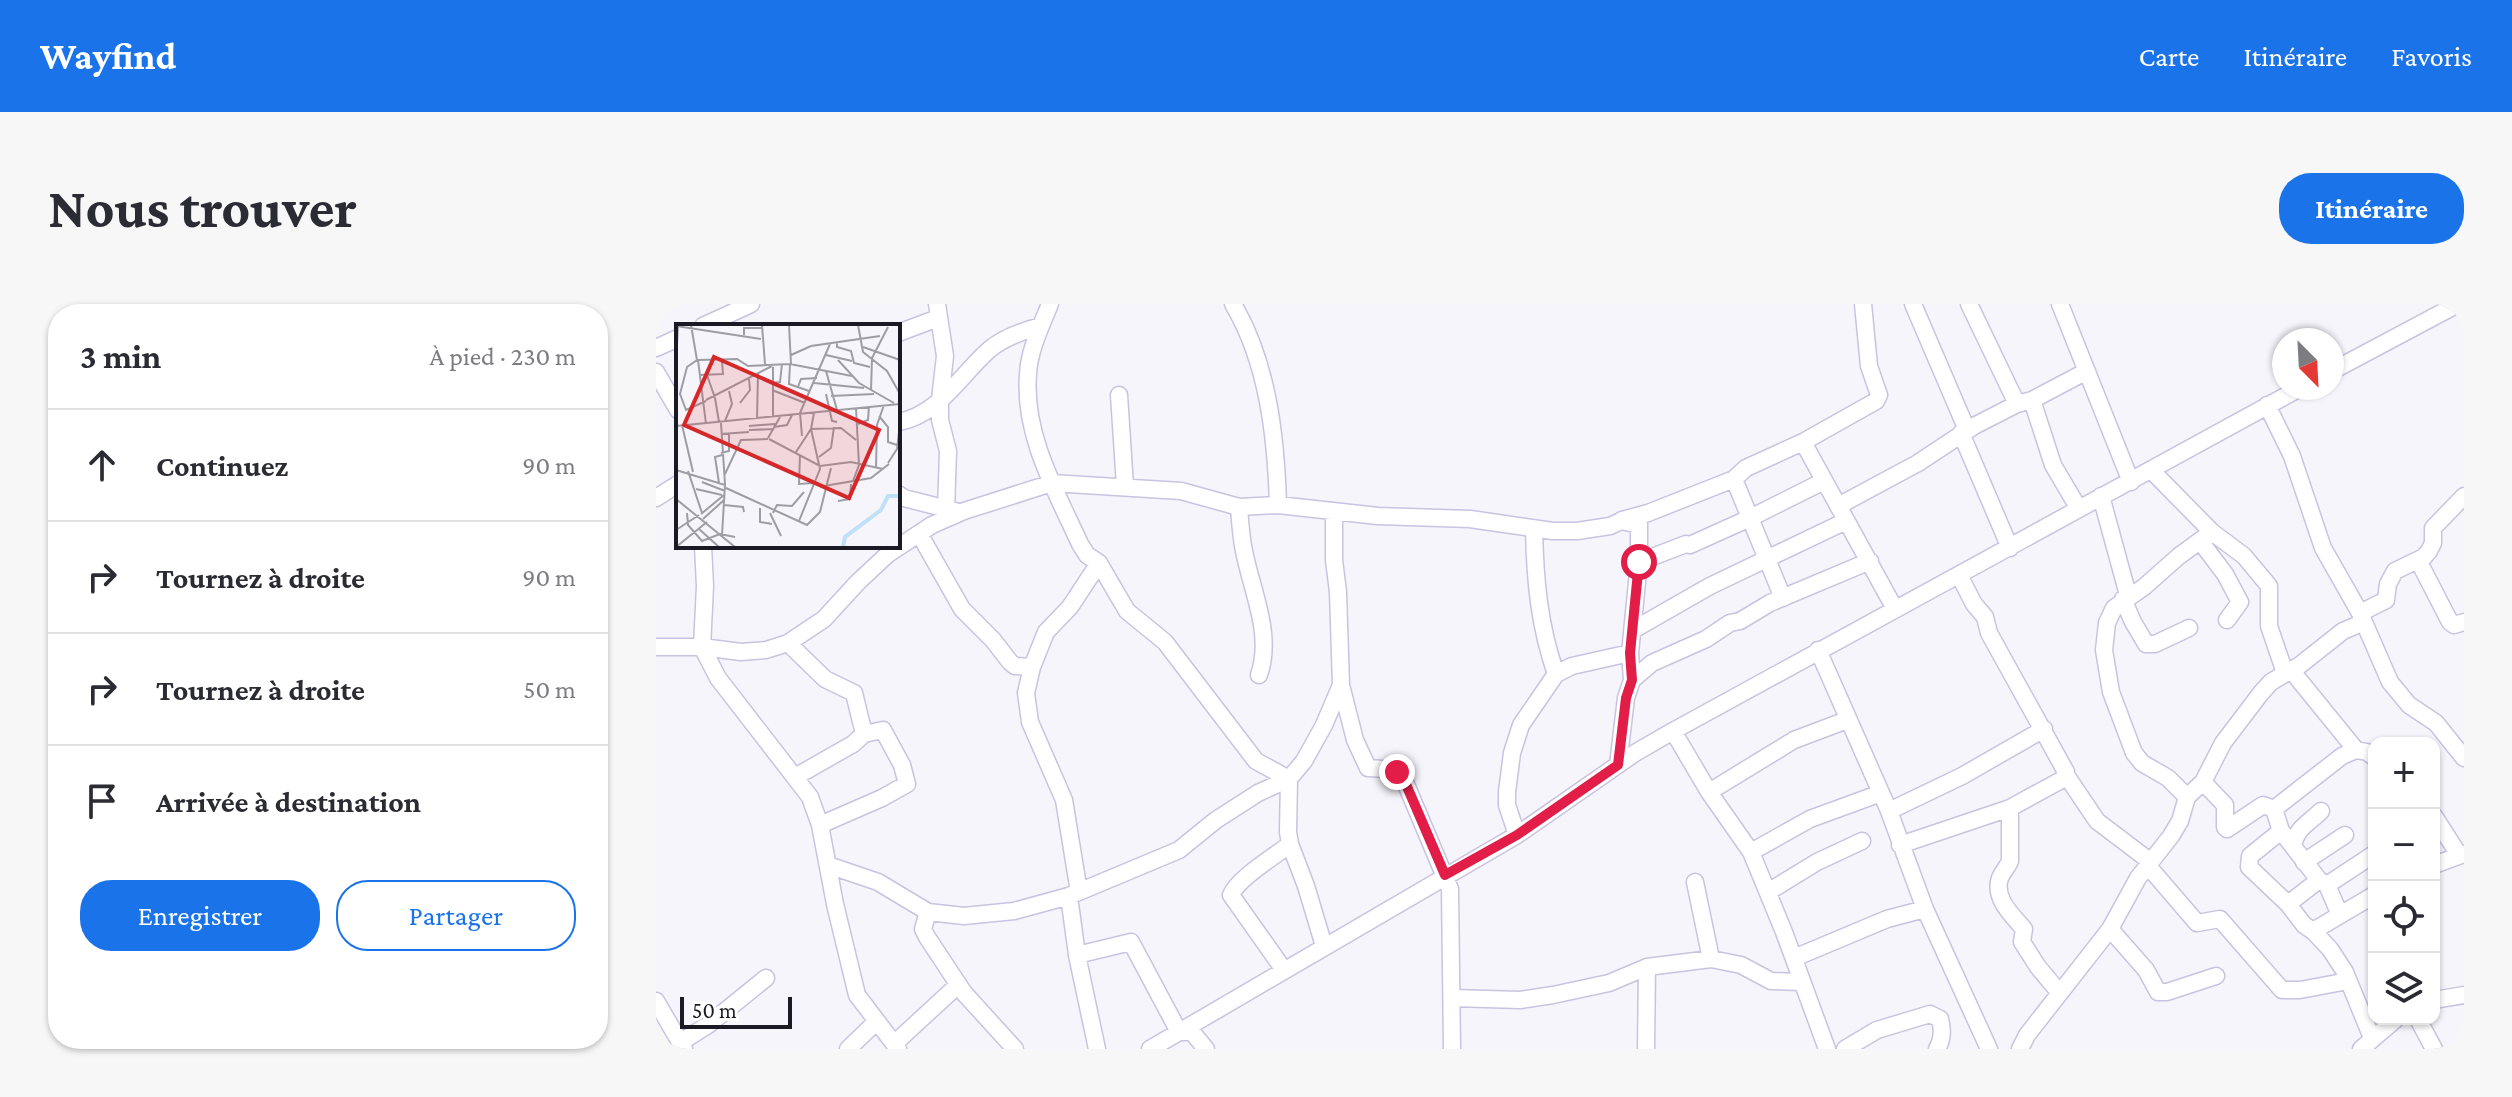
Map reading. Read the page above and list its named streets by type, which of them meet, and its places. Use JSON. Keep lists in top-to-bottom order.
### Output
{
  "scale_bar": "50 m",
  "north": "bottom right",
  "page": {
    "header": "Wayfind",
    "nav": ["Carte", "Itinéraire", "Favoris"],
    "buttons": [
      "Itinéraire",
      ["Enregistrer", "Partager"]
    ],
    "title": "Nous trouver",
    "heading": ["3 min", "À pied · 230 m"],
    "list": [
      ["Continuez", "90 m"],
      ["Tournez à droite", "90 m"],
      ["Tournez à droite", "50 m"],
      "Arrivée à destination"
    ],
    "map_buttons": ["+", "−"],
    "scale": "50 m"
  }
}
